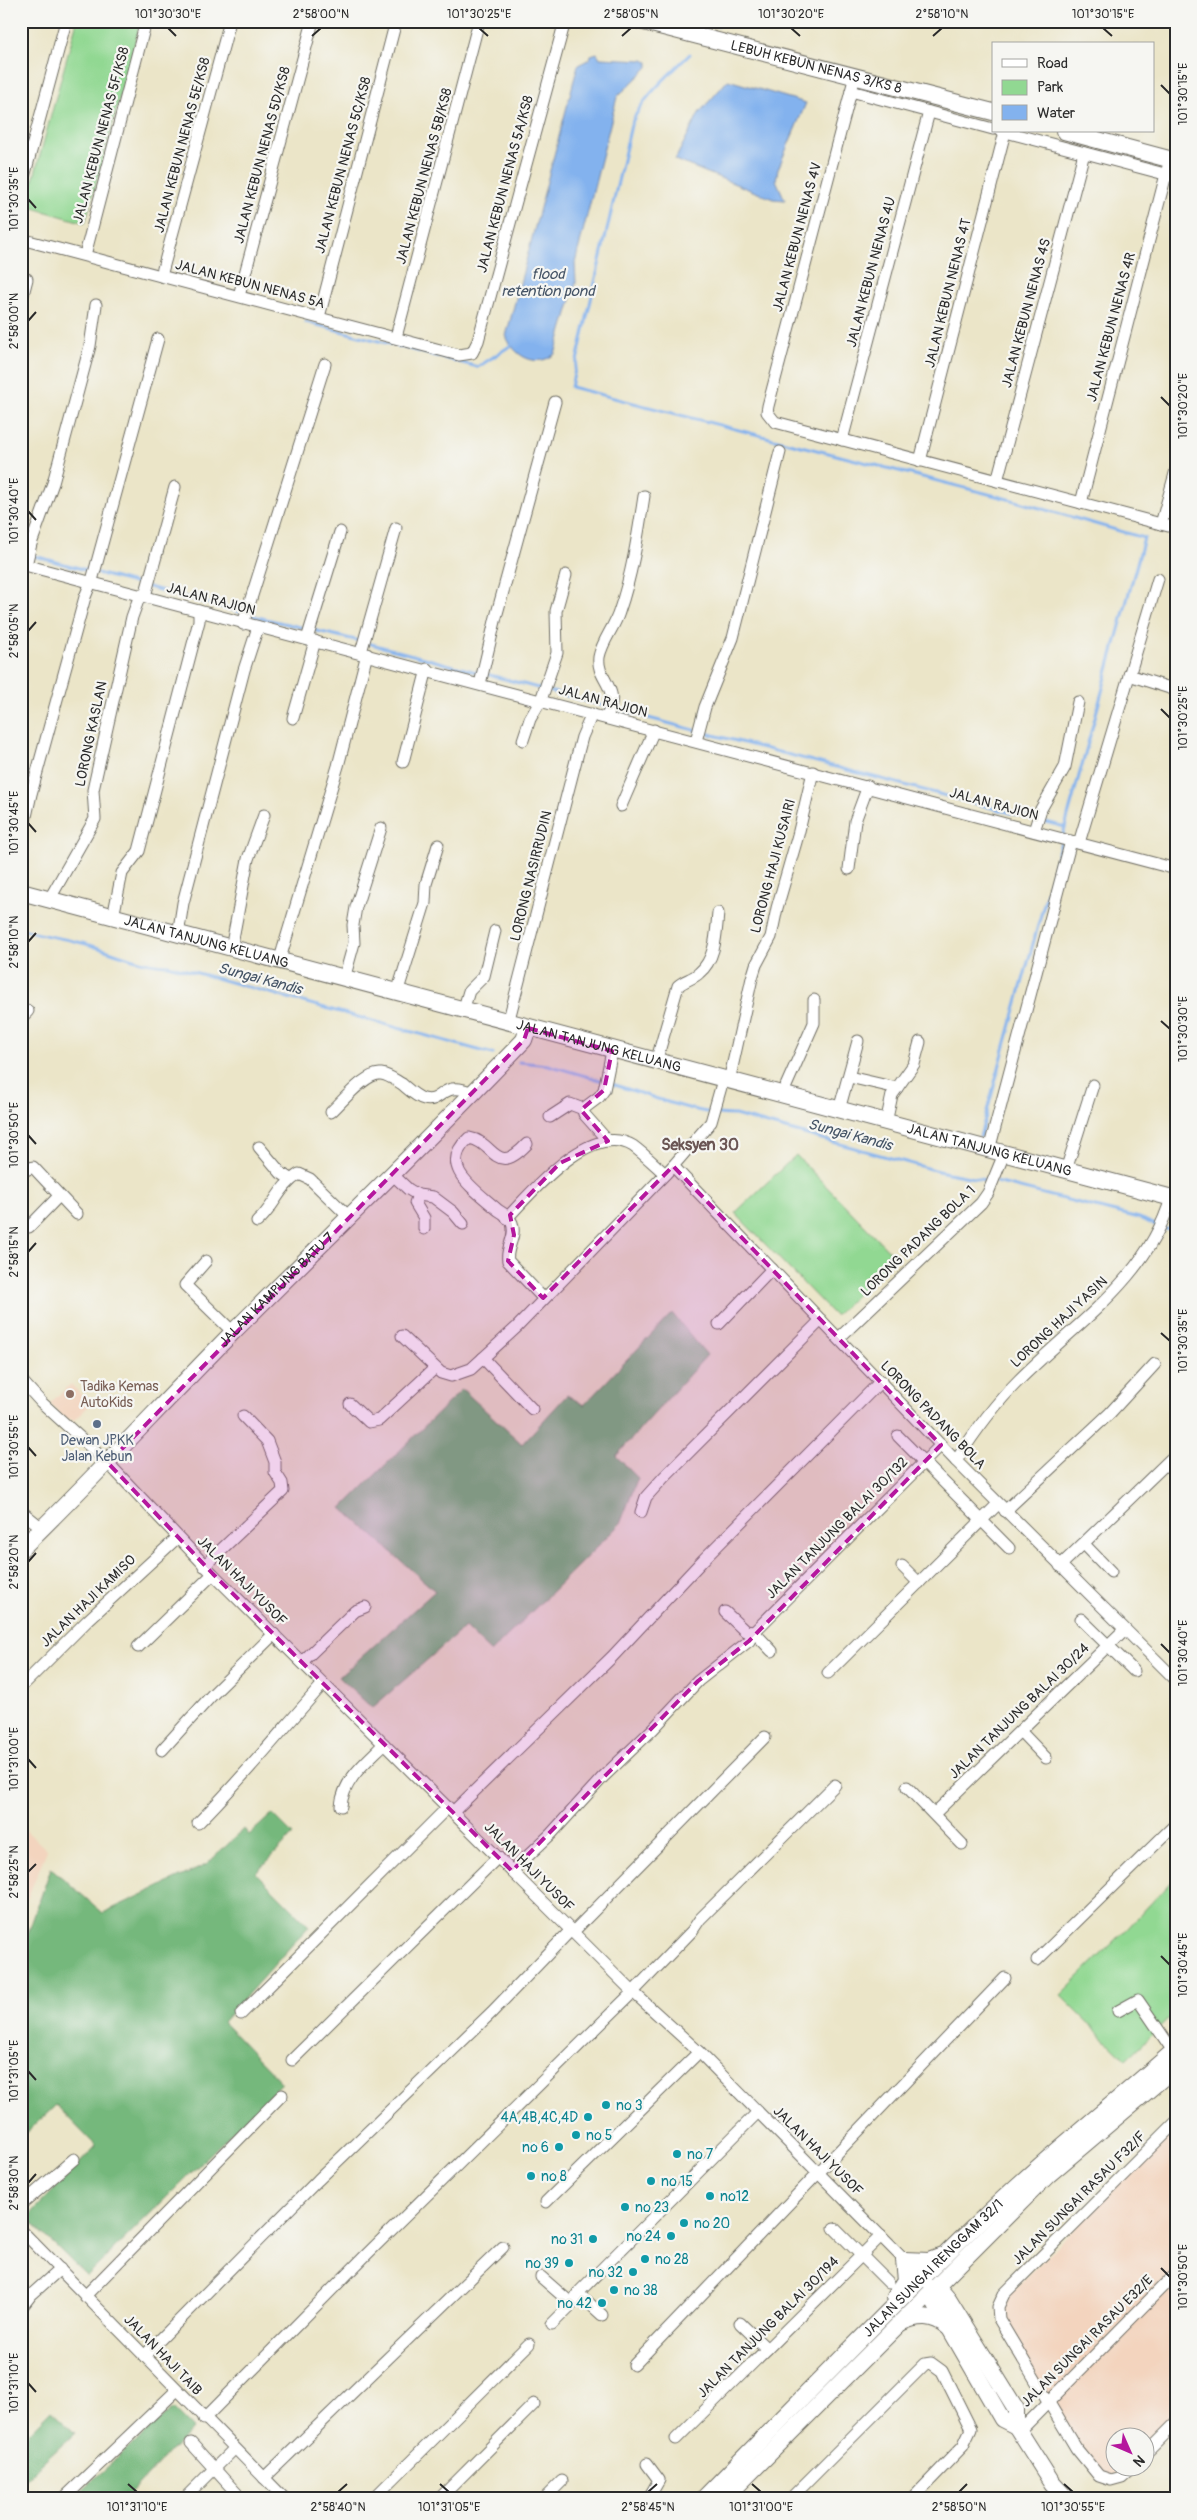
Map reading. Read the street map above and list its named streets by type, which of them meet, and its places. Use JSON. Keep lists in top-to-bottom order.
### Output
{
  "streets": {
    "main road": [
      "LEBUH KEBUN NENAS 3/KS 8",
      "JALAN TANJUNG KELUANG",
      "JALAN KAMPUNG BATU 7",
      "JALAN SUNGAI RENGGAM 32/1"
    ],
    "street": [
      "JALAN KEBUN NENAS 5F/KS8",
      "JALAN KEBUN NENAS 5E/KS8",
      "JALAN KEBUN NENAS 5D/KS8",
      "JALAN KEBUN NENAS 5C/KS8",
      "JALAN KEBUN NENAS 5B/KS8",
      "JALAN KEBUN NENAS 5A/KS8",
      "JALAN KEBUN NENAS 4V",
      "JALAN KEBUN NENAS 4U",
      "JALAN KEBUN NENAS 5A",
      "JALAN KEBUN NENAS 4T",
      "JALAN KEBUN NENAS 4S",
      "JALAN KEBUN NENAS 4R",
      "JALAN RAJION",
      "LORONG KASLAN",
      "LORONG HAJI KUSAIRI",
      "LORONG NASIRRUDIN",
      "LORONG PADANG BOLA 1",
      "LORONG HAJI YASIN",
      "LORONG PADANG BOLA",
      "JALAN TANJUNG BALAI 30/132",
      "JALAN HAJI YUSOF",
      "JALAN HAJI KAMISO",
      "JALAN TANJUNG BALAI 30/24",
      "JALAN SUNGAI RASAU F32/F",
      "JALAN TANJUNG BALAI 30/194",
      "JALAN SUNGAI RASAU E32/E",
      "JALAN HAJI TAIB"
    ]
  },
  "crossings": [
    ["LEBUH KEBUN NENAS 3/KS 8", "JALAN KEBUN NENAS 4V"],
    ["JALAN KEBUN NENAS 5F/KS8", "JALAN KEBUN NENAS 5A"],
    ["JALAN KEBUN NENAS 5E/KS8", "JALAN KEBUN NENAS 5A"],
    ["JALAN KEBUN NENAS 5D/KS8", "JALAN KEBUN NENAS 5A"],
    ["JALAN KEBUN NENAS 5C/KS8", "JALAN KEBUN NENAS 5A"],
    ["JALAN KEBUN NENAS 5B/KS8", "JALAN KEBUN NENAS 5A"],
    ["JALAN KEBUN NENAS 5A/KS8", "JALAN KEBUN NENAS 5A"],
    ["JALAN KEBUN NENAS 4V", "JALAN KEBUN NENAS 4U"],
    ["JALAN RAJION", "LORONG KASLAN"],
    ["JALAN RAJION", "LORONG HAJI KUSAIRI"],
    ["JALAN RAJION", "LORONG NASIRRUDIN"],
    ["JALAN RAJION", "LORONG PADANG BOLA 1"],
    ["LORONG KASLAN", "JALAN TANJUNG KELUANG"],
    ["LORONG HAJI KUSAIRI", "JALAN TANJUNG KELUANG"],
    ["LORONG HAJI KUSAIRI", "LORONG PADANG BOLA"],
    ["LORONG NASIRRUDIN", "JALAN TANJUNG KELUANG"],
    ["JALAN TANJUNG KELUANG", "LORONG PADANG BOLA 1"],
    ["JALAN TANJUNG KELUANG", "JALAN KAMPUNG BATU 7"],
    ["JALAN TANJUNG KELUANG", "LORONG HAJI YASIN"],
    ["LORONG PADANG BOLA 1", "LORONG PADANG BOLA"],
    ["JALAN KAMPUNG BATU 7", "JALAN HAJI YUSOF"],
    ["LORONG HAJI YASIN", "LORONG PADANG BOLA"],
    ["LORONG PADANG BOLA", "JALAN TANJUNG BALAI 30/132"],
    ["LORONG PADANG BOLA", "JALAN TANJUNG BALAI 30/24"],
    ["JALAN TANJUNG BALAI 30/132", "JALAN HAJI YUSOF"],
    ["JALAN HAJI YUSOF", "JALAN HAJI KAMISO"],
    ["JALAN HAJI YUSOF", "JALAN SUNGAI RENGGAM 32/1"],
    ["JALAN HAJI YUSOF", "JALAN TANJUNG BALAI 30/194"],
    ["JALAN SUNGAI RASAU F32/F", "JALAN SUNGAI RASAU E32/E"],
    ["JALAN SUNGAI RENGGAM 32/1", "JALAN SUNGAI RASAU E32/E"]
  ],
  "districts": ["Seksyen 30"],
  "water": ["flood retention pond", "Sungai Kandis"],
  "places": [
    "Tadika Kemas AutoKids",
    "Dewan JPKK Jalan Kebun",
    "no 3",
    "4A,4B,4C,4D",
    "no 5",
    "no 6",
    "no 7",
    "no 8",
    "no 15",
    "no12",
    "no 23",
    "no 20",
    "no 24",
    "no 31",
    "no 28",
    "no 39",
    "no 32",
    "no 38",
    "no 42"
  ],
  "legend": ["Road", "Park", "Water"],
  "north": "bottom right",
  "coordinates": [
    "101°30'30\"E",
    "2°58'00\"N",
    "101°30'25\"E",
    "2°58'05\"N",
    "101°30'20\"E",
    "2°58'10\"N",
    "101°30'15\"E",
    "101°30'35\"E",
    "101°30'40\"E",
    "101°30'45\"E",
    "101°30'50\"E",
    "2°58'15\"N",
    "101°30'55\"E",
    "2°58'20\"N",
    "101°31'00\"E",
    "2°58'25\"N",
    "101°31'05\"E",
    "2°58'30\"N",
    "101°31'10\"E",
    "2°58'40\"N",
    "2°58'45\"N",
    "2°58'50\"N"
  ]
}
